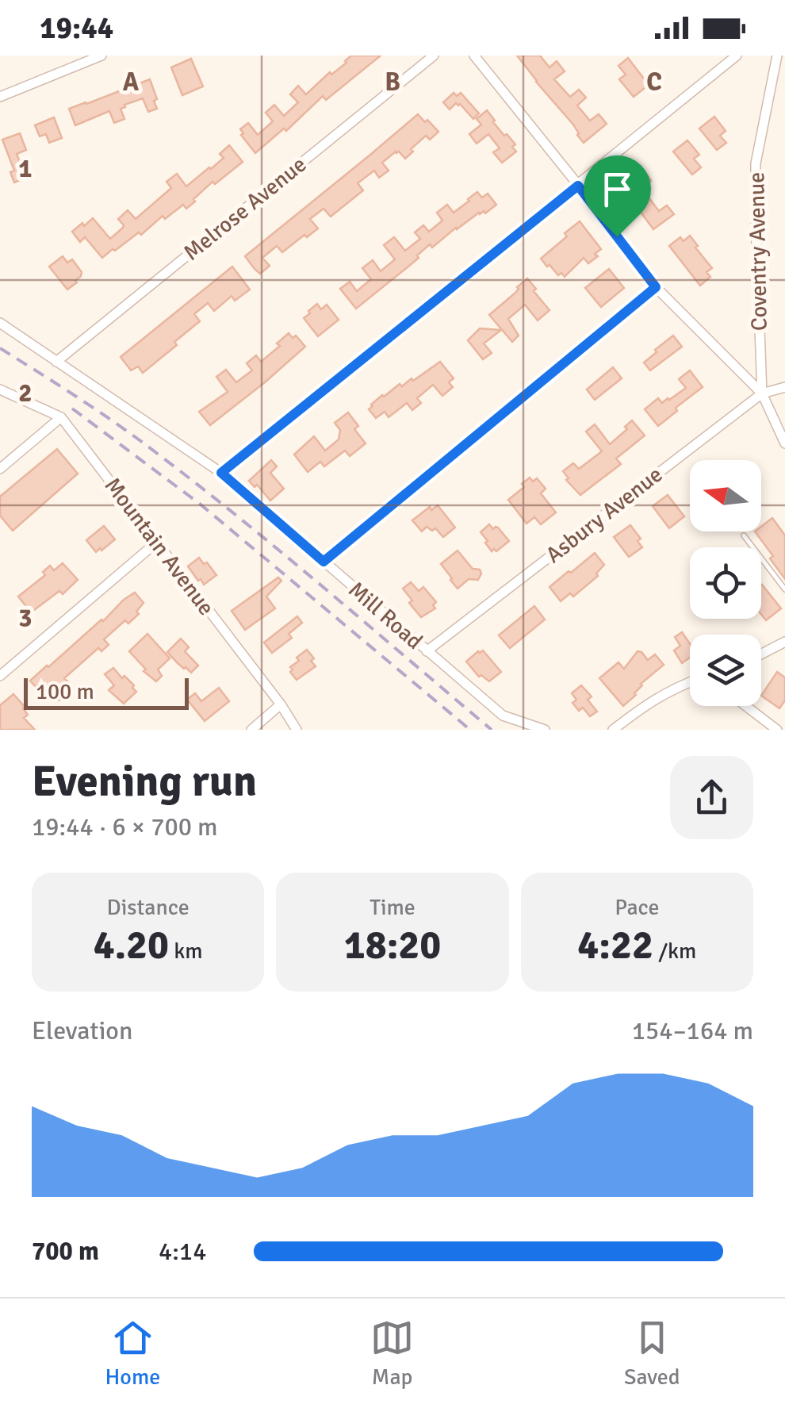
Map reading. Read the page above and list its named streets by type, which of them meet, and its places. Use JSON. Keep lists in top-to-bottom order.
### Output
{
  "streets": {
    "street": [
      "Melrose Avenue",
      "Coventry Avenue",
      "Asbury Avenue",
      "Mountain Avenue",
      "Mill Road"
    ]
  },
  "crossings": [
    ["Melrose Avenue", "Mill Road"],
    ["Coventry Avenue", "Asbury Avenue"],
    ["Asbury Avenue", "Mill Road"]
  ],
  "scale_bar": "100 m",
  "north": "left",
  "page": {
    "status": "19:44",
    "scale": "100 m",
    "heading": ["Evening run", "19:44 · 6 × 700 m"],
    "stats": [
      ["Distance", "4.20 km"],
      ["Time", "18:20"],
      ["Pace", "4:22 /km"]
    ],
    "chart": ["Elevation", "154–164 m"],
    "list": [
      {
        "name": "700 m",
        "note": "4:14"
      }
    ],
    "tabs": ["Home", "Map", "Saved"]
  },
  "grid": {
    "columns": ["A", "B", "C"],
    "rows": ["1", "2", "3"]
  }
}
